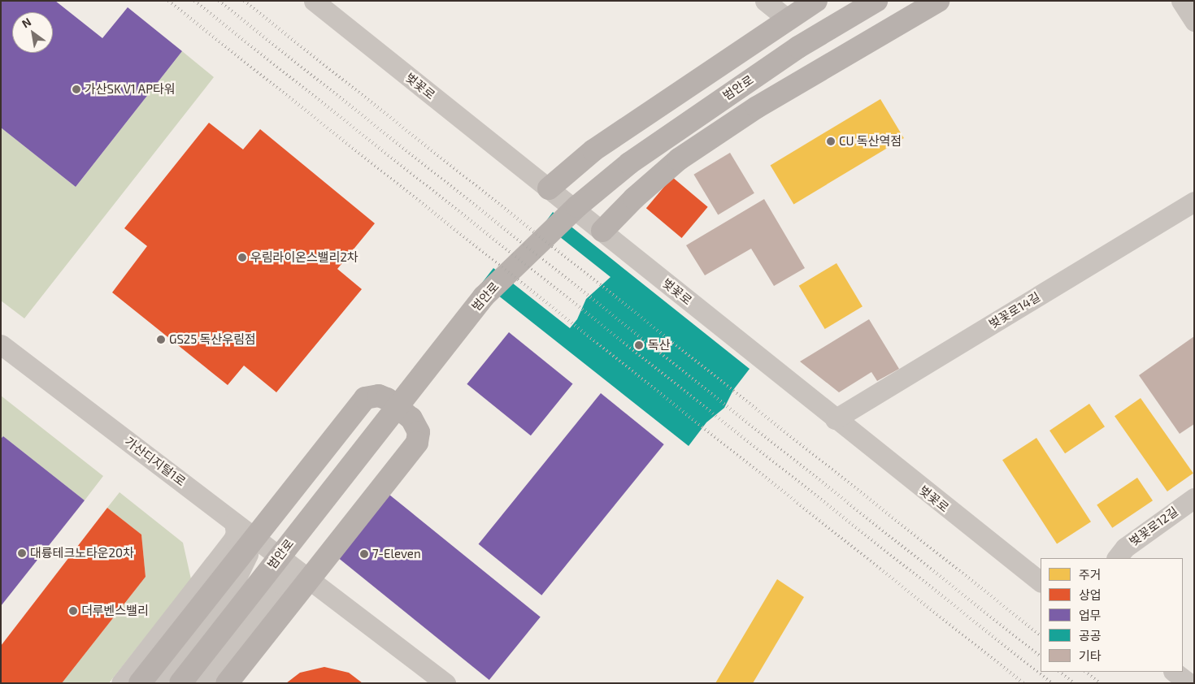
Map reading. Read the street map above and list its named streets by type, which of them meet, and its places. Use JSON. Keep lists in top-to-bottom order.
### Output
{
  "streets": {
    "main road": ["범안로"],
    "street": [
      "벚꽃로",
      "벚꽃로14길",
      "가산디지털1로",
      "벚꽃로12길"
    ]
  },
  "crossings": [
    ["벚꽃로", "벚꽃로14길"]
  ],
  "places": [
    "가산SK V1 AP타워",
    "CU 독산역점",
    "우림라이온스밸리2차",
    "GS25 독산우림점",
    "독산",
    "대륭테크노타운20차",
    "7-Eleven",
    "더루벤스밸리"
  ],
  "legend": [
    "주거",
    "상업",
    "업무",
    "공공",
    "기타"
  ],
  "north": "top left"
}
